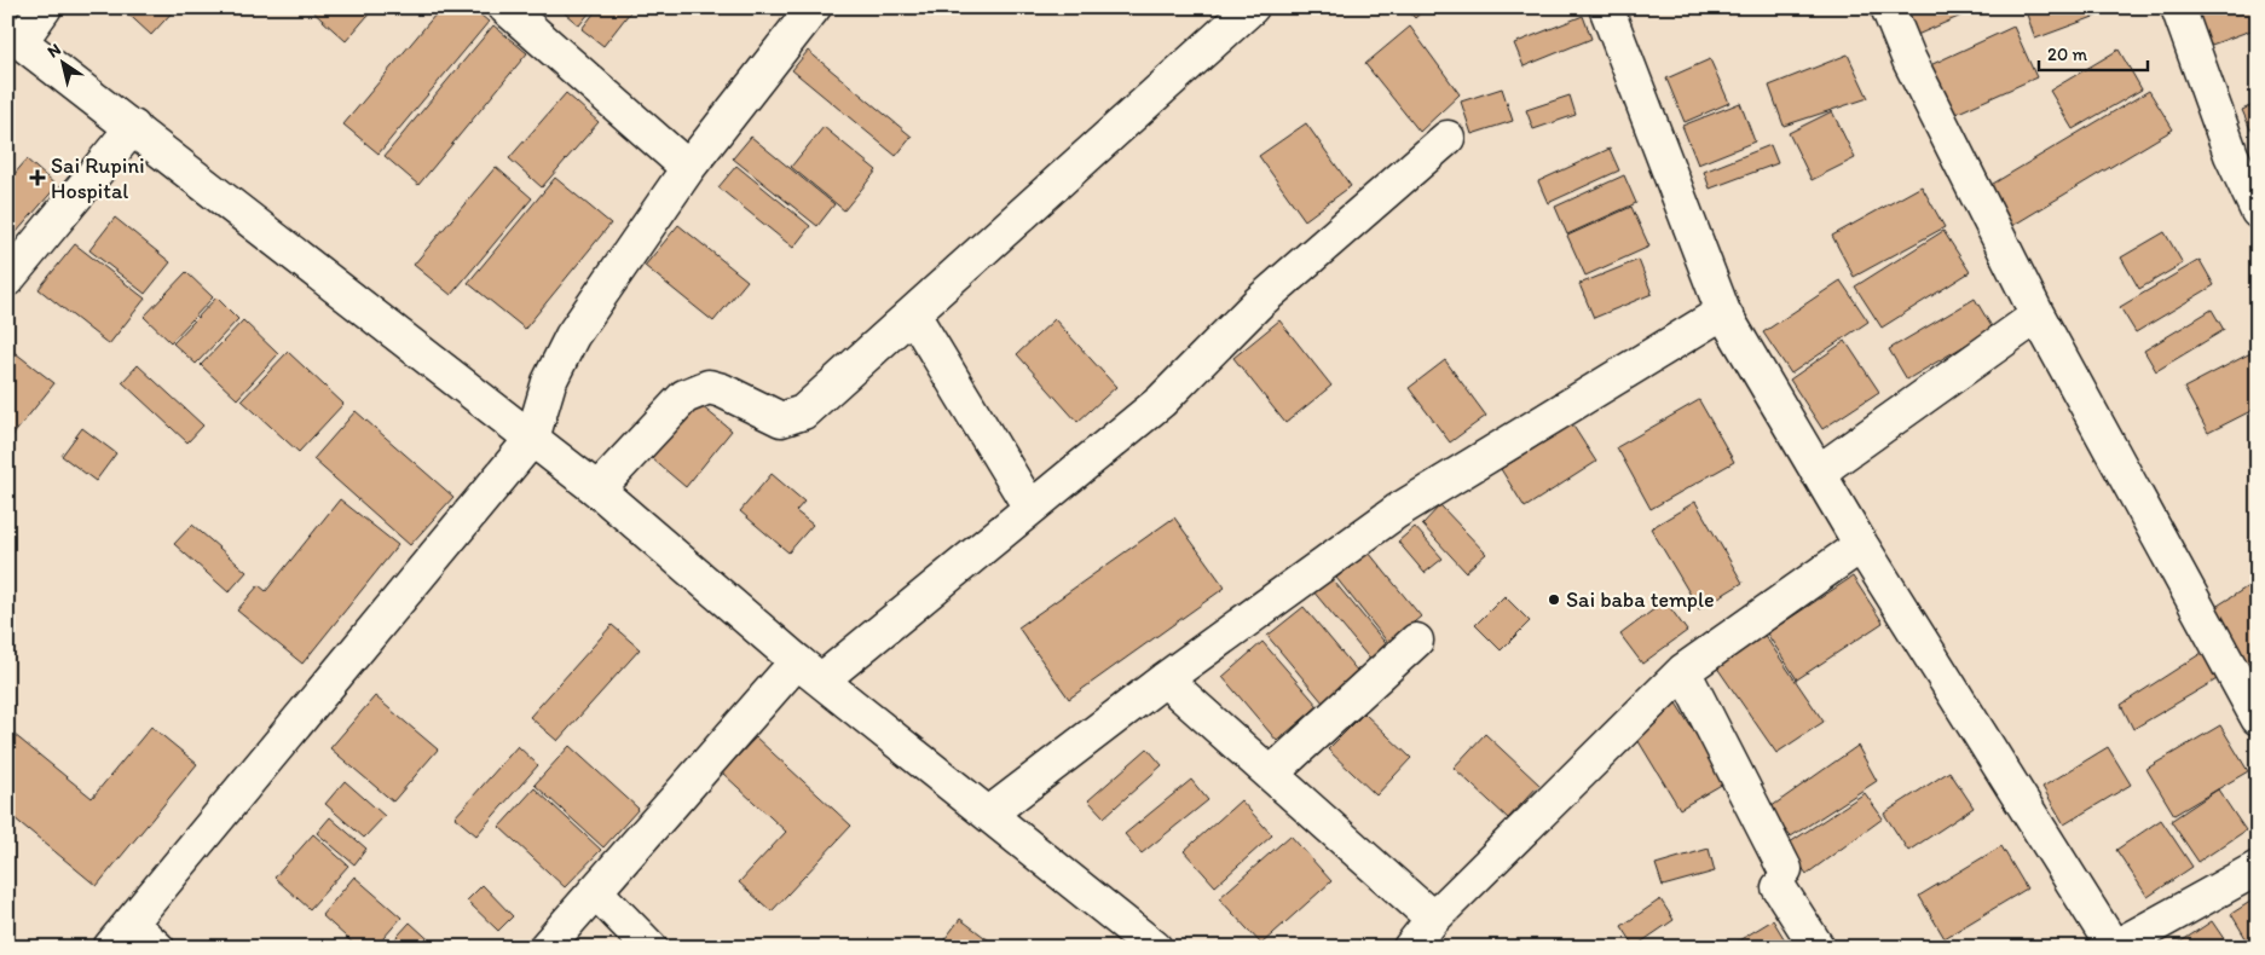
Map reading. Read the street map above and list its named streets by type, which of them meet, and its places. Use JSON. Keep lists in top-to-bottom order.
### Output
{
  "places": {
    "health": ["Sai Rupini Hospital"],
    "other": ["Sai baba temple"]
  },
  "scale_bar": "20 m",
  "north": "top left"
}
